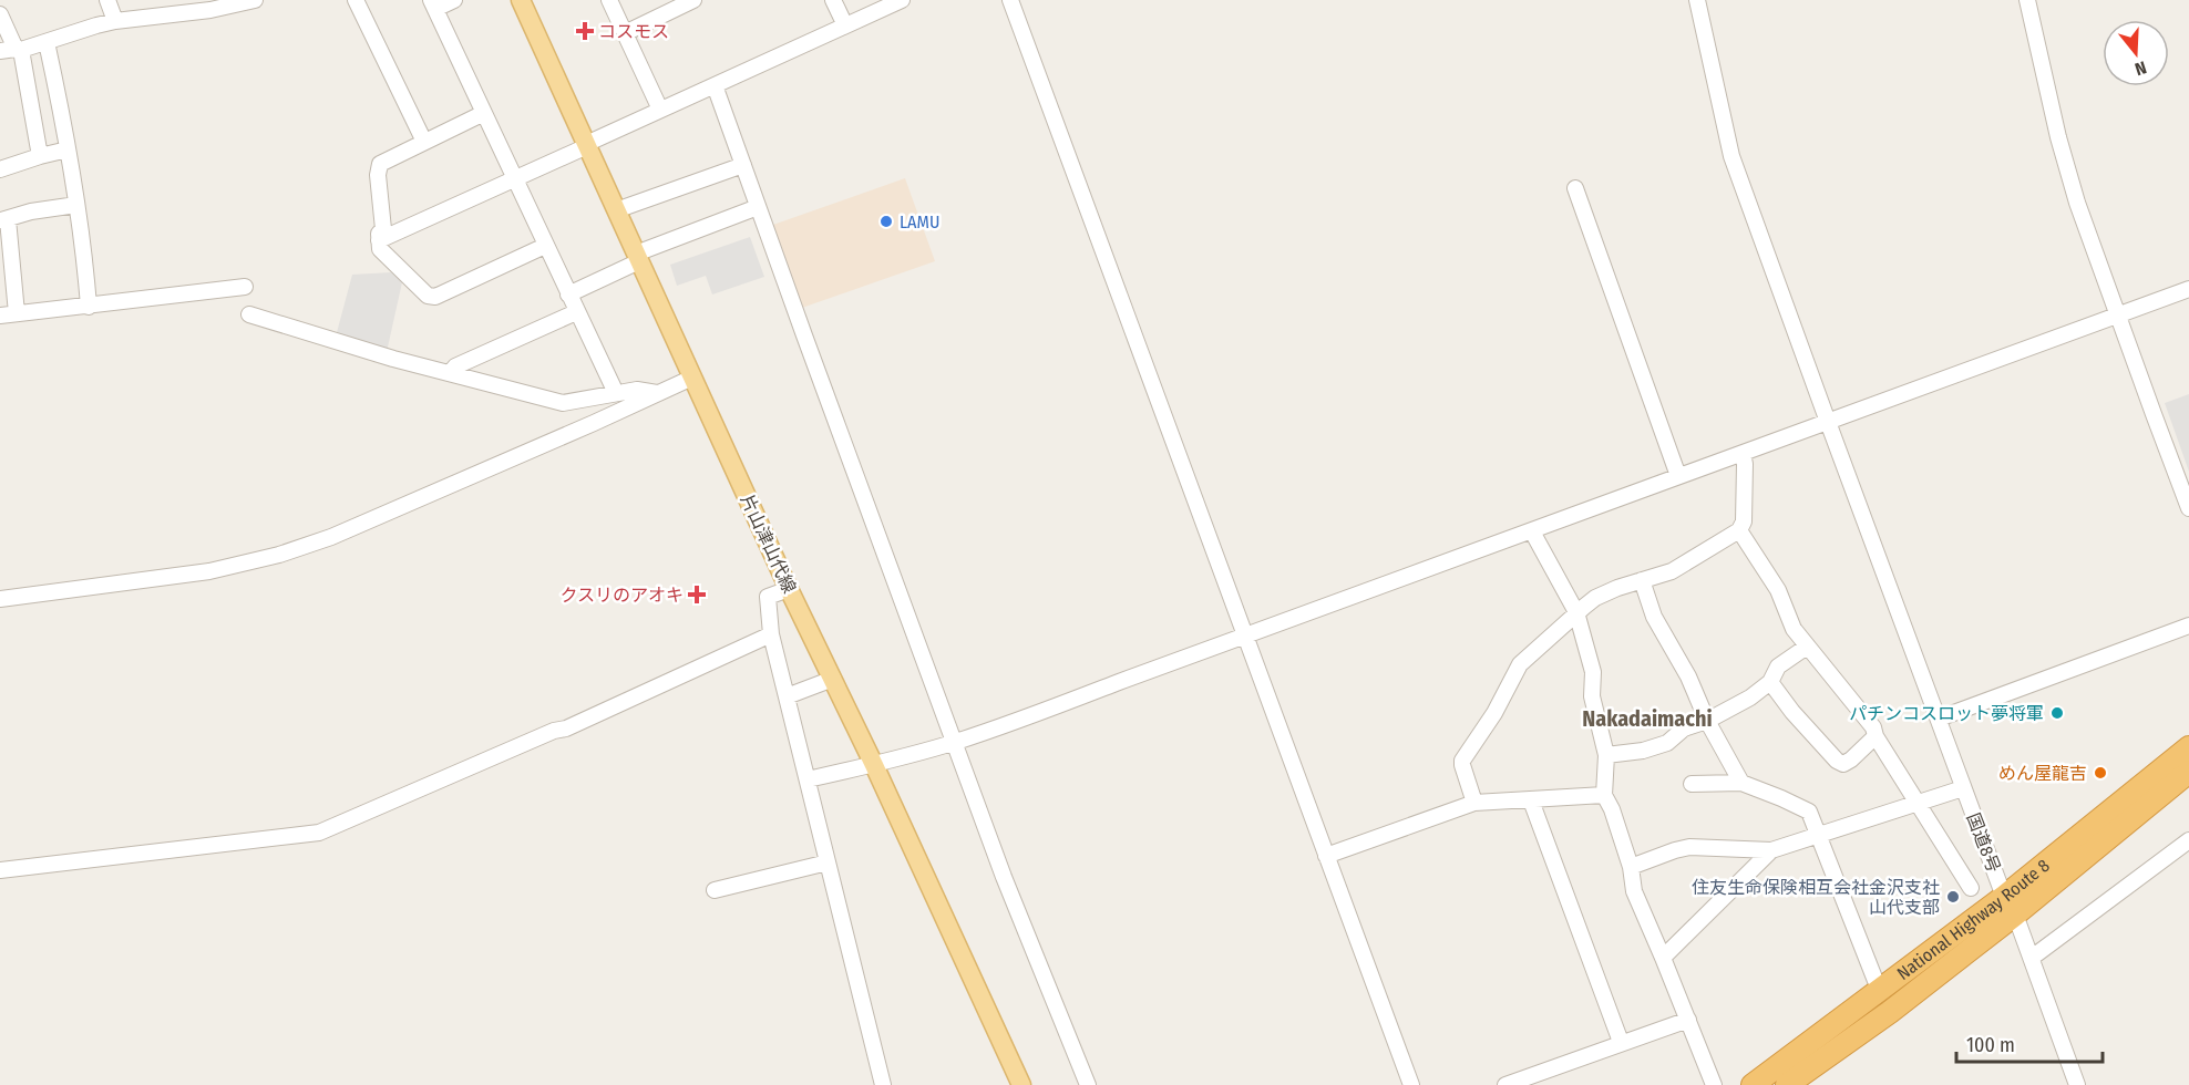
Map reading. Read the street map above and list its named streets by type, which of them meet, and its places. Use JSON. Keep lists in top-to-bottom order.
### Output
{
  "streets": {
    "highway": ["National Highway Route 8"],
    "main road": ["片山津山代線"],
    "street": ["国道8号"]
  },
  "crossings": [
    ["国道8号", "National Highway Route 8"]
  ],
  "districts": ["Nakadaimachi"],
  "places": {
    "health": ["コスモス", "クスリのアオキ"],
    "other": [
      "LAMU",
      "パチンコスロット夢将軍",
      "めん屋龍吉",
      "住友生命保険相互会社金沢支社 山代支部"
    ]
  },
  "scale_bar": "100 m",
  "north": "bottom"
}
